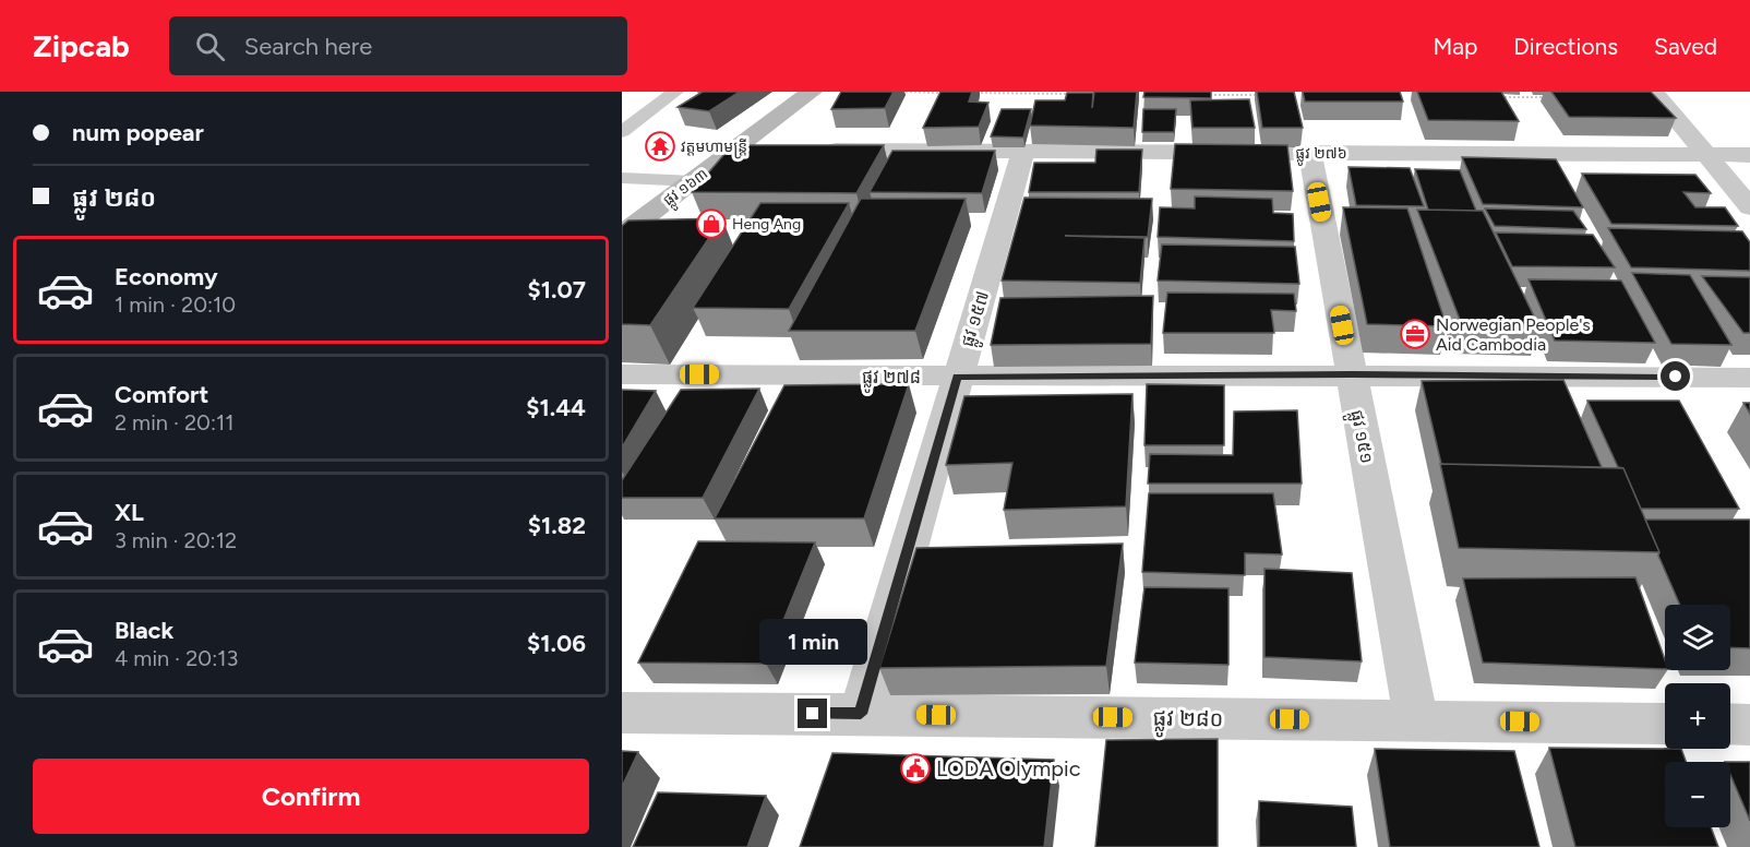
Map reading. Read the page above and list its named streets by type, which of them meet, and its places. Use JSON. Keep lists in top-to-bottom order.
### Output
{
  "streets": {
    "street": [
      "ផ្លូវ ២៧៦",
      "ផ្លូវ ១៦៣",
      "ផ្លូវ ១៥៧",
      "ផ្លូវ ២៧៨",
      "ផ្លូវ ១៥១",
      "ផ្លូវ ២៨០"
    ]
  },
  "crossings": [
    ["ផ្លូវ ២៧៦", "ផ្លូវ ១៥៧"],
    ["ផ្លូវ ២៧៦", "ផ្លូវ ១៥១"],
    ["ផ្លូវ ១៥៧", "ផ្លូវ ២៧៨"],
    ["ផ្លូវ ១៥៧", "ផ្លូវ ២៨០"],
    ["ផ្លូវ ២៧៨", "ផ្លូវ ១៥១"],
    ["ផ្លូវ ១៥១", "ផ្លូវ ២៨០"]
  ],
  "places": {
    "temple": ["វត្តមហាមន្រ្តី"],
    "shop": ["Heng Ang"],
    "office": ["Norwegian People's Aid Cambodia"],
    "public building": ["LODA Olympic"]
  },
  "page": {
    "header": "Zipcab",
    "search": "Search here",
    "nav": ["Map", "Directions", "Saved"],
    "banner": ["num popear", "ផ្លូវ ២៨០"],
    "list": [
      {
        "name": "Economy",
        "note": "1 min · 20:10",
        "value": "$1.07"
      },
      {
        "name": "Comfort",
        "note": "2 min · 20:11",
        "value": "$1.44"
      },
      {
        "name": "XL",
        "note": "3 min · 20:12",
        "value": "$1.82"
      },
      {
        "name": "Black",
        "note": "4 min · 20:13",
        "value": "$1.06"
      }
    ],
    "map_buttons": ["+", "−"],
    "bubble": "1 min",
    "buttons": "Confirm"
  }
}
